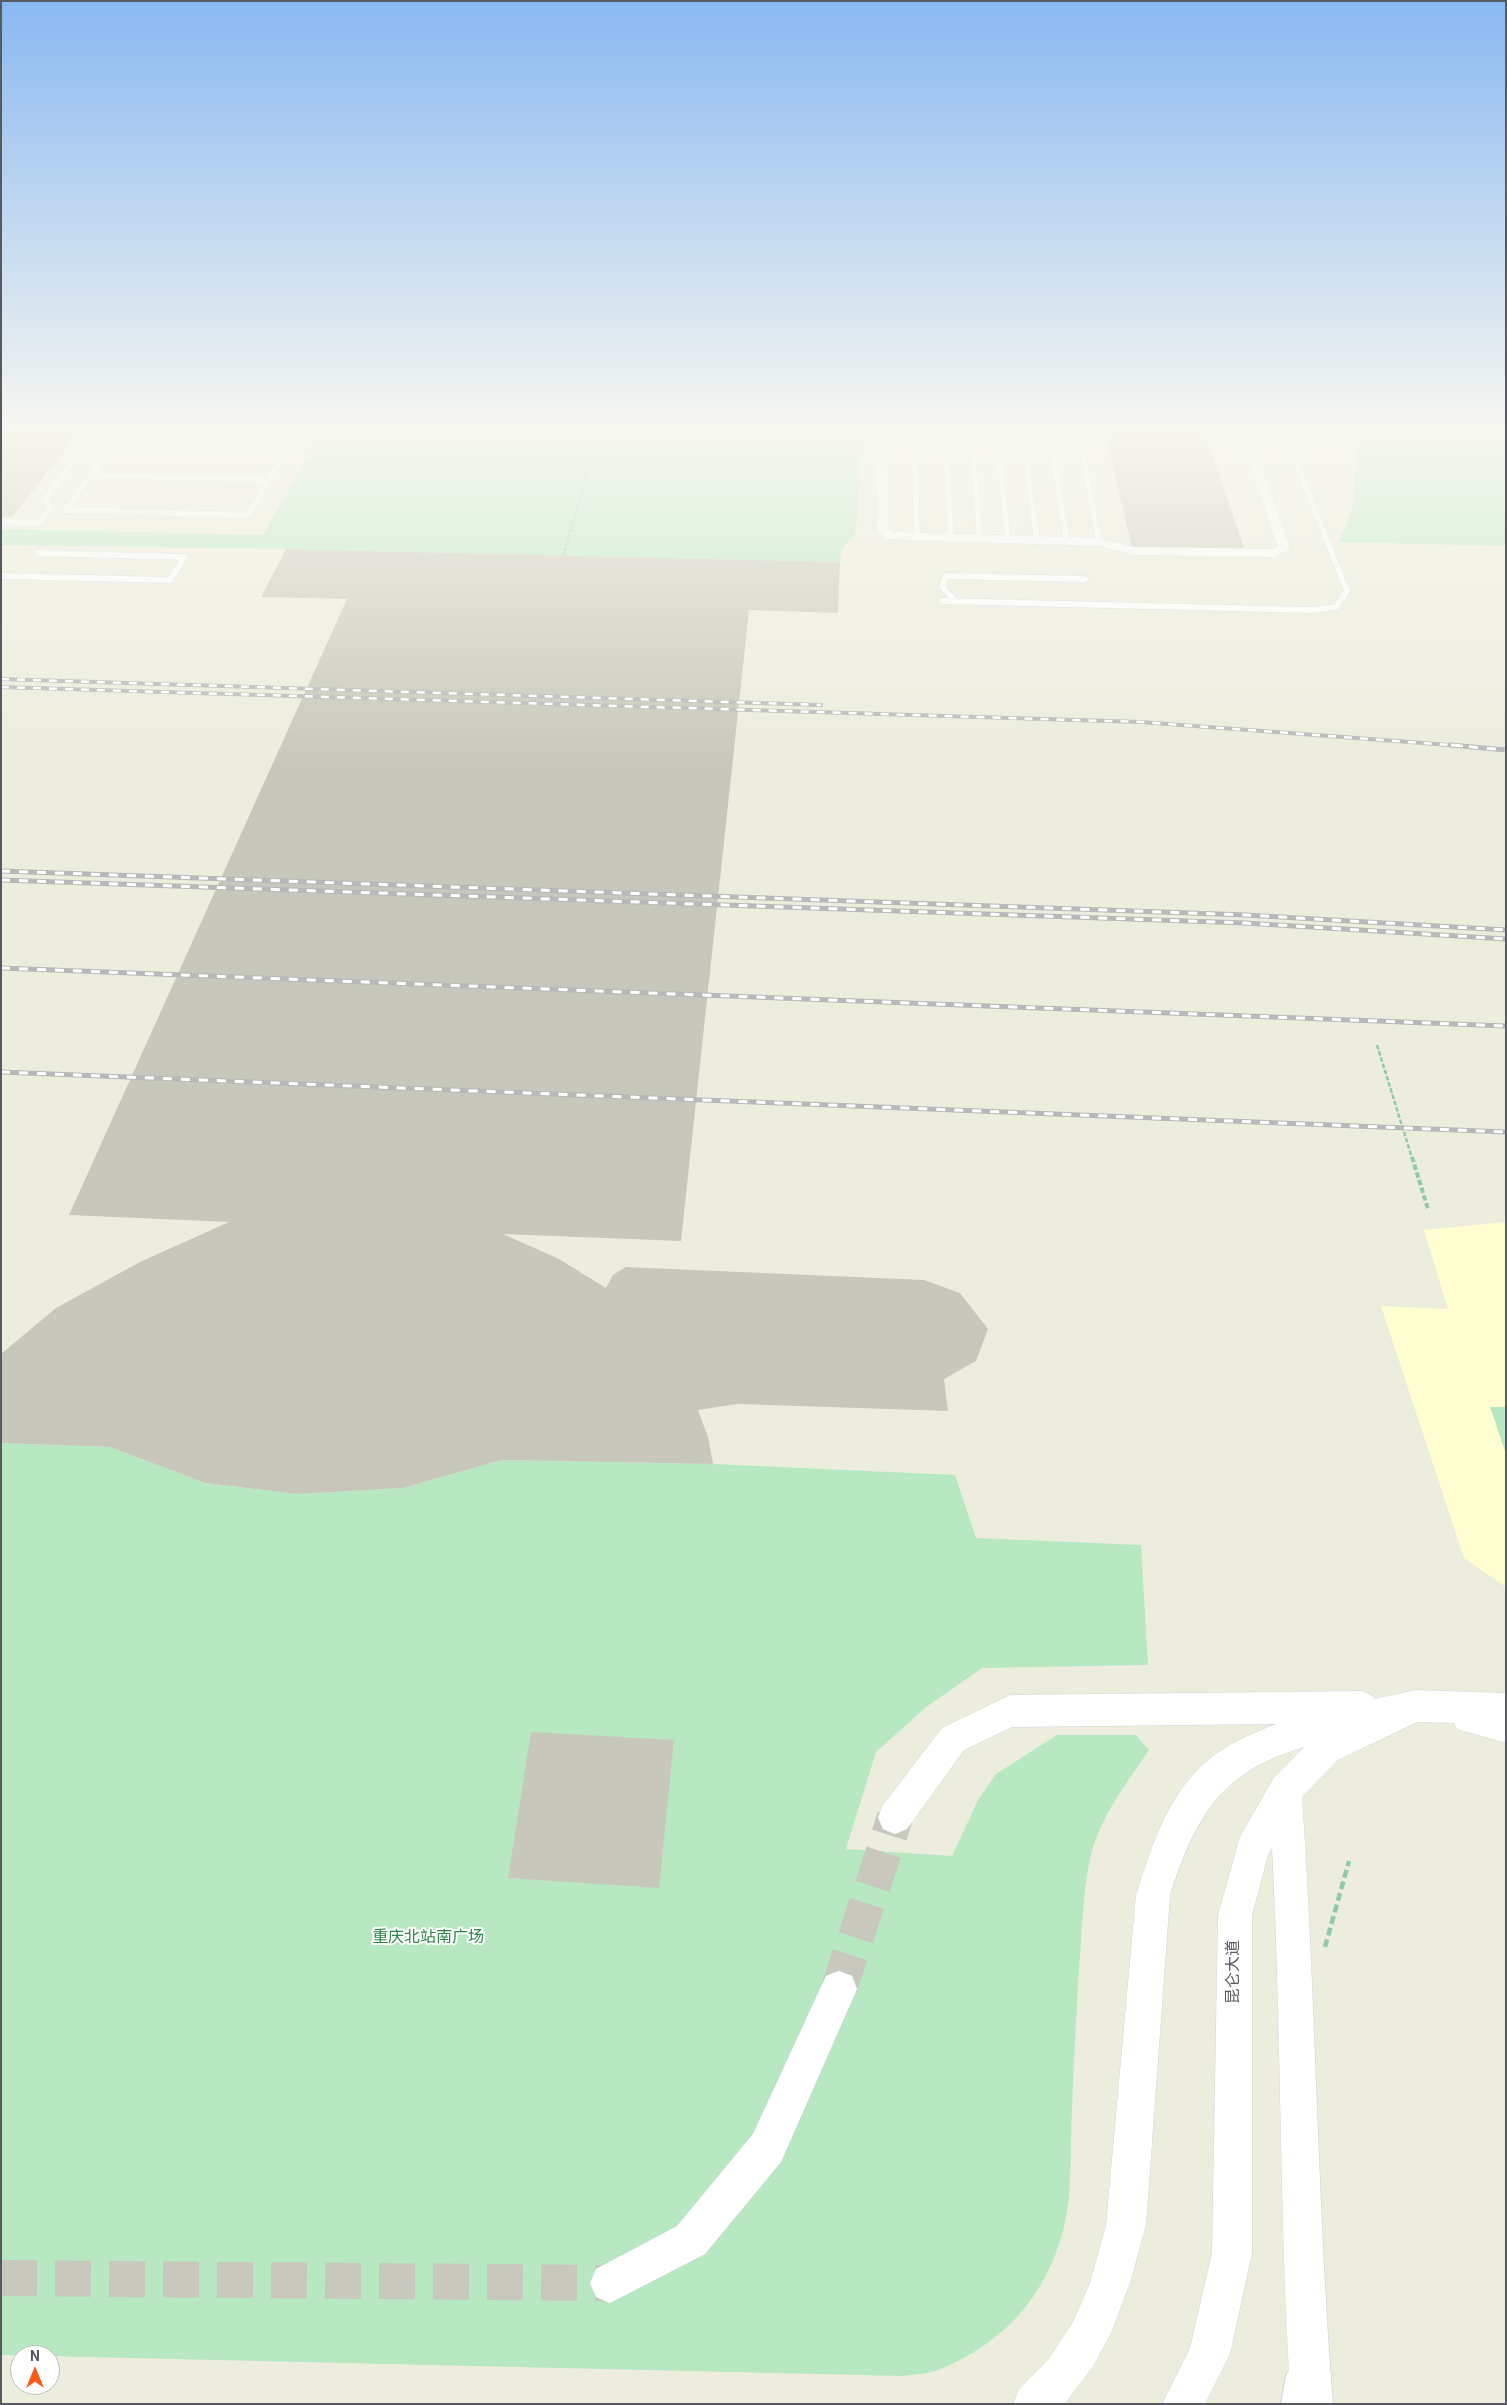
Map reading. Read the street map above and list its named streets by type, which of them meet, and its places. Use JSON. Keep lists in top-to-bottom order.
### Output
{
  "streets": {
    "street": ["昆仑大道"]
  },
  "parks": ["重庆北站南广场"],
  "north": "top"
}
